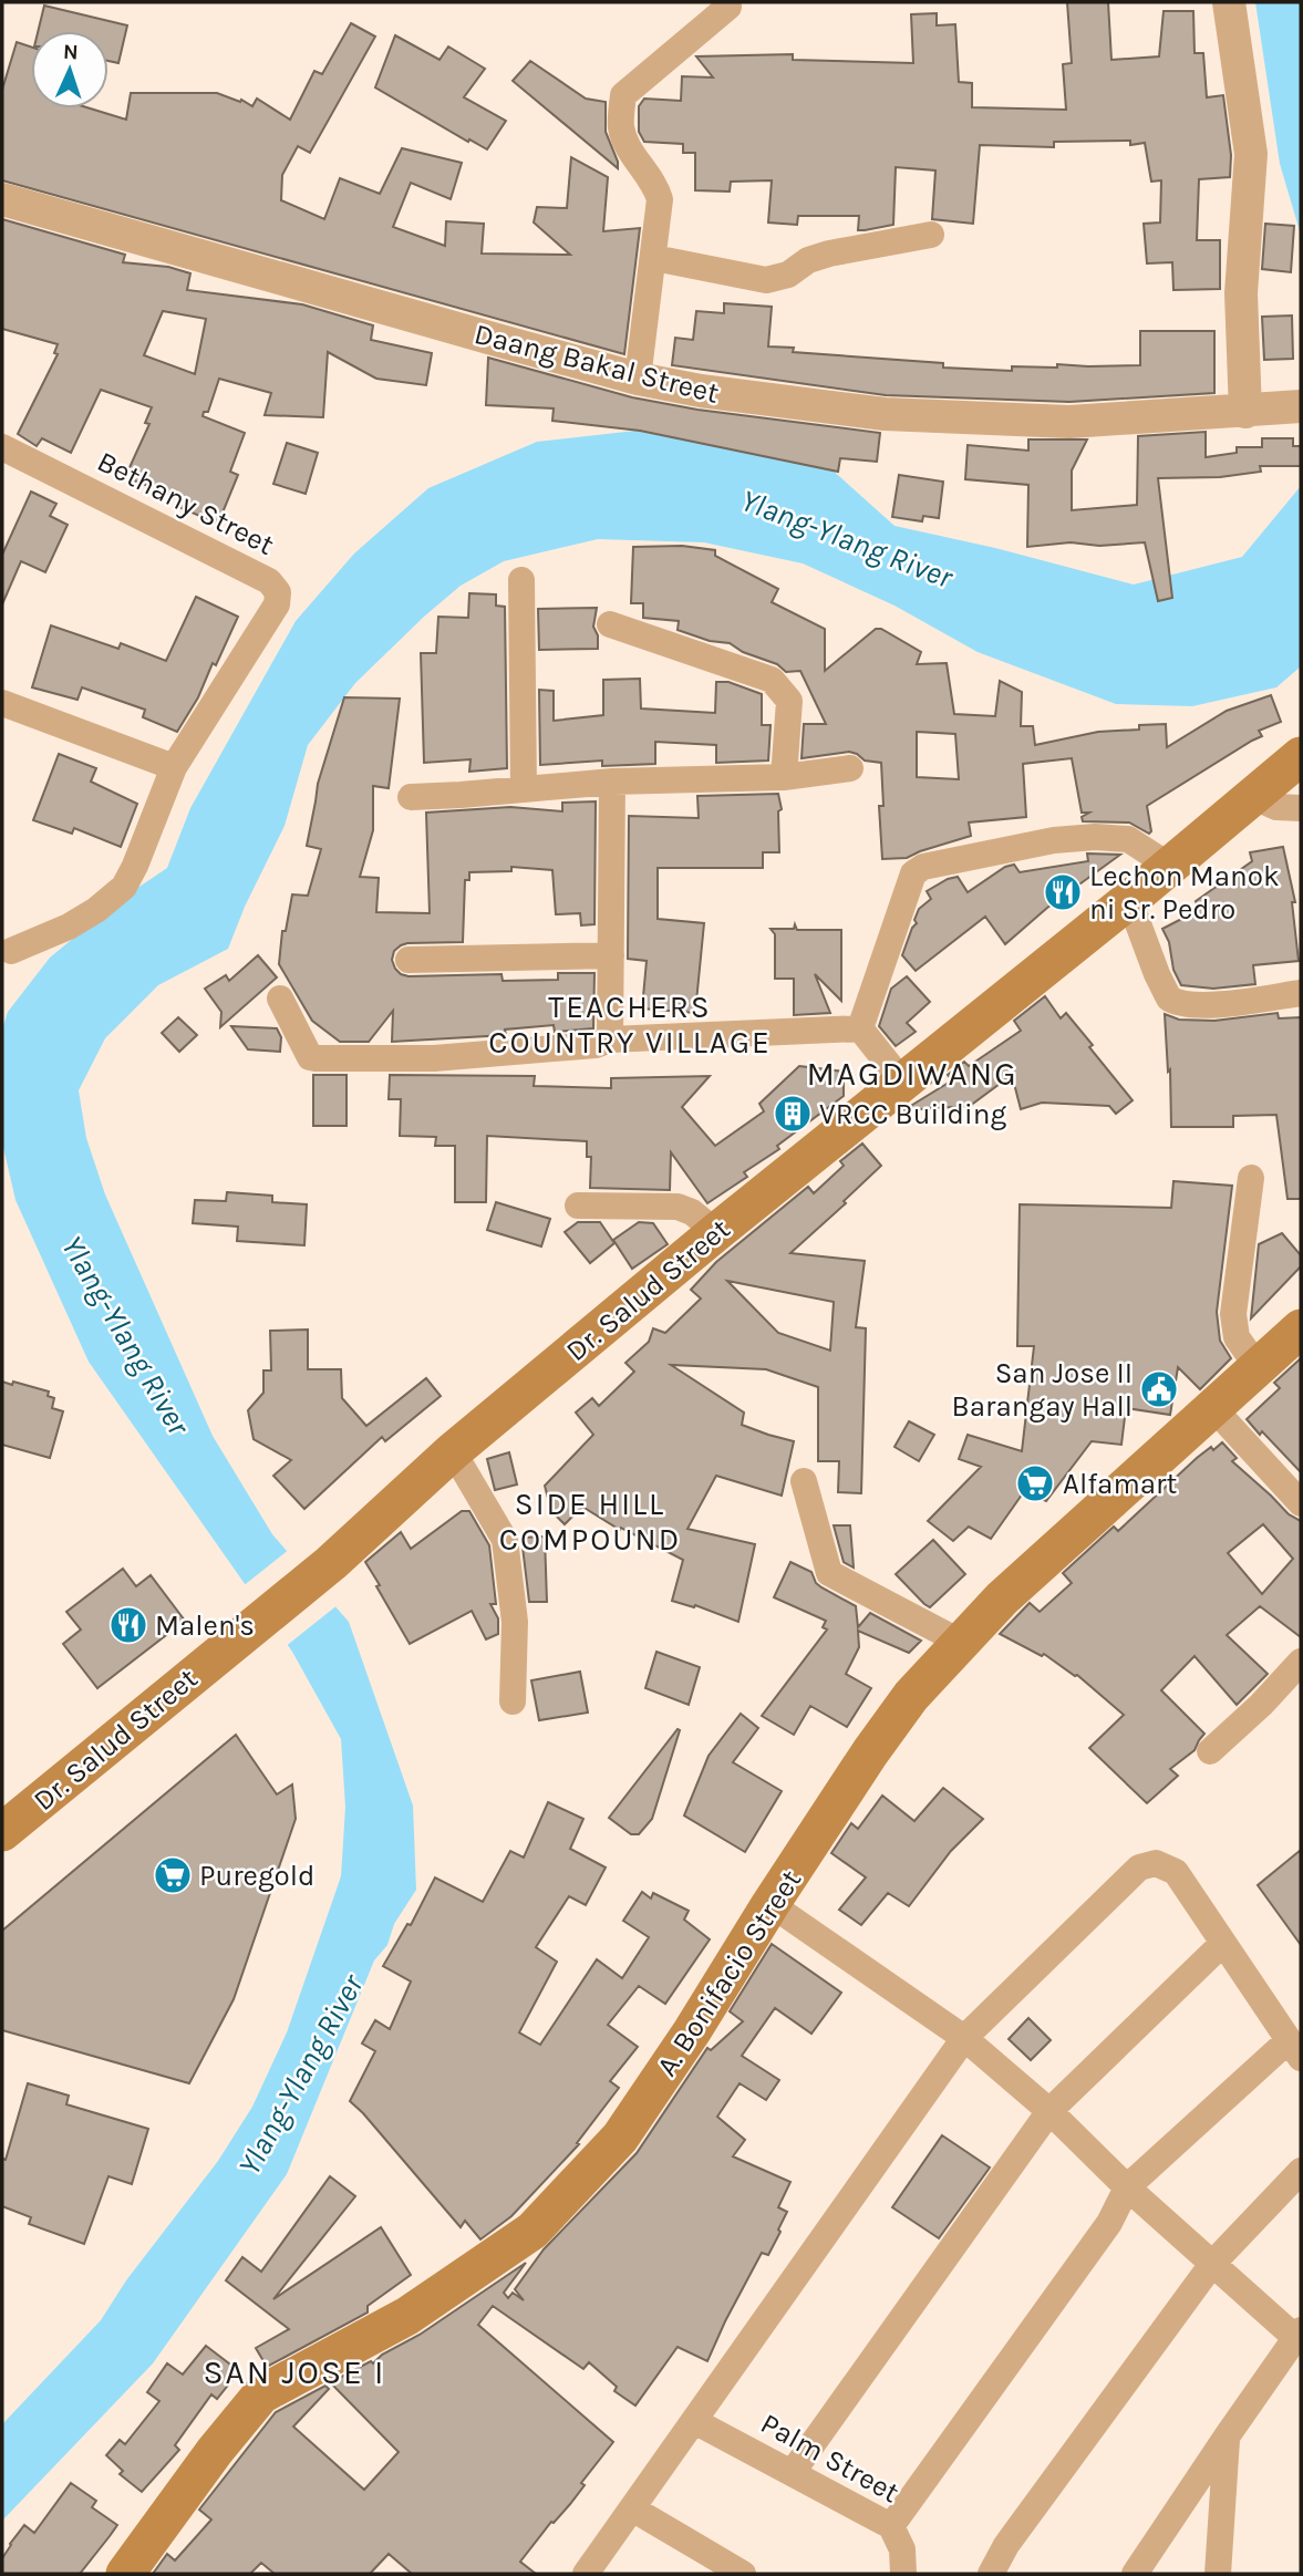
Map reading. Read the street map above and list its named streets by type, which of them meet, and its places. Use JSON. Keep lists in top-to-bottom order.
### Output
{
  "streets": {
    "main road": ["Dr. Salud Street", "A. Bonifacio Street"],
    "street": ["Daang Bakal Street", "Bethany Street", "Palm Street"]
  },
  "districts": [
    "TEACHERS COUNTRY VILLAGE",
    "MAGDIWANG",
    "SIDE HILL COMPOUND",
    "SAN JOSE I"
  ],
  "water": ["Ylang-Ylang River"],
  "places": {
    "restaurant": ["Lechon Manok ni Sr. Pedro", "Malen's"],
    "building": ["VRCC Building"],
    "public building": ["San Jose II Barangay Hall"],
    "supermarket": ["Alfamart", "Puregold"]
  },
  "north": "top"
}
